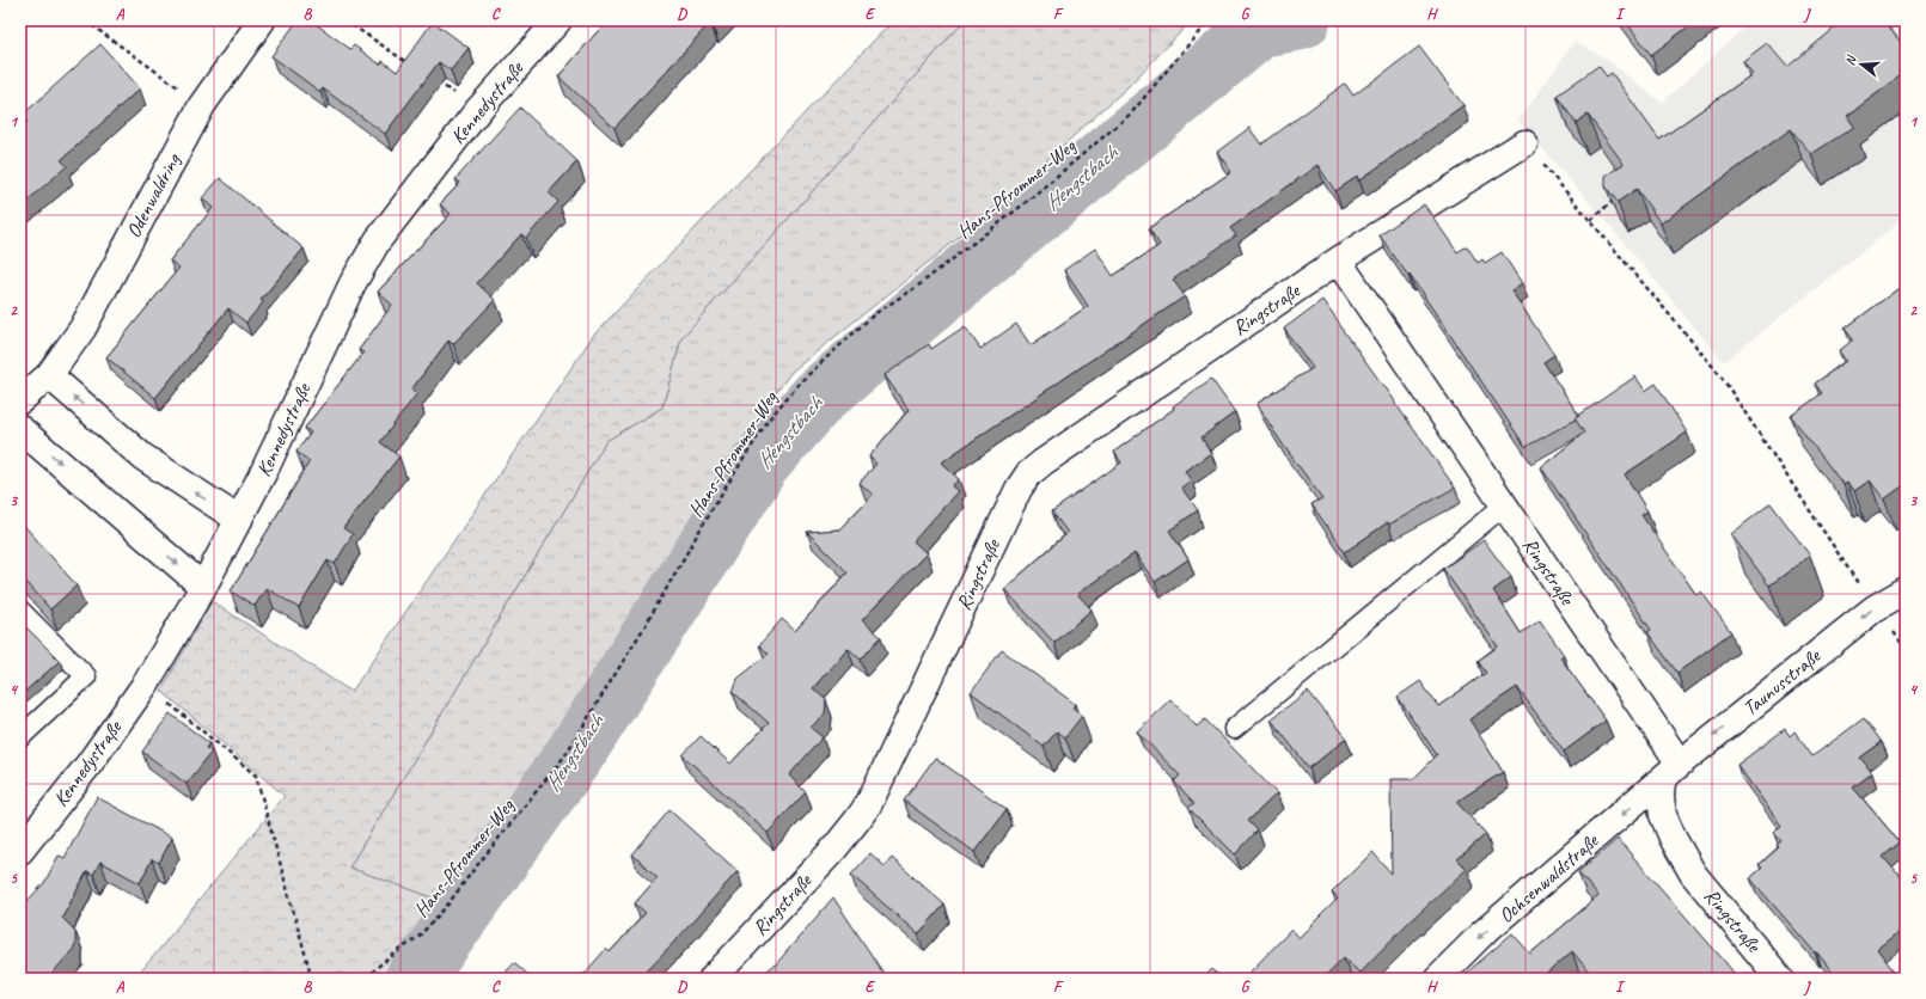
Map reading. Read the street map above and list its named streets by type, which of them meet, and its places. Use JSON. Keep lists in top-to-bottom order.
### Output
{
  "streets": {
    "street": [
      "Kennedystraße",
      "Odenwaldring",
      "Ringstraße",
      "Taunusstraße",
      "Ochsenwaldstraße"
    ],
    "path": ["Hans-Pfrommer-Weg"]
  },
  "crossings": [
    ["Ringstraße", "Taunusstraße"],
    ["Ringstraße", "Ochsenwaldstraße"],
    ["Taunusstraße", "Ochsenwaldstraße"]
  ],
  "one_way": ["Taunusstraße", "Ochsenwaldstraße"],
  "water": ["Hengstbach"],
  "north": "left",
  "grid": {
    "columns": [
      "A",
      "B",
      "C",
      "D",
      "E",
      "F",
      "G",
      "H",
      "I",
      "J"
    ],
    "rows": [
      "1",
      "2",
      "3",
      "4",
      "5"
    ]
  }
}
